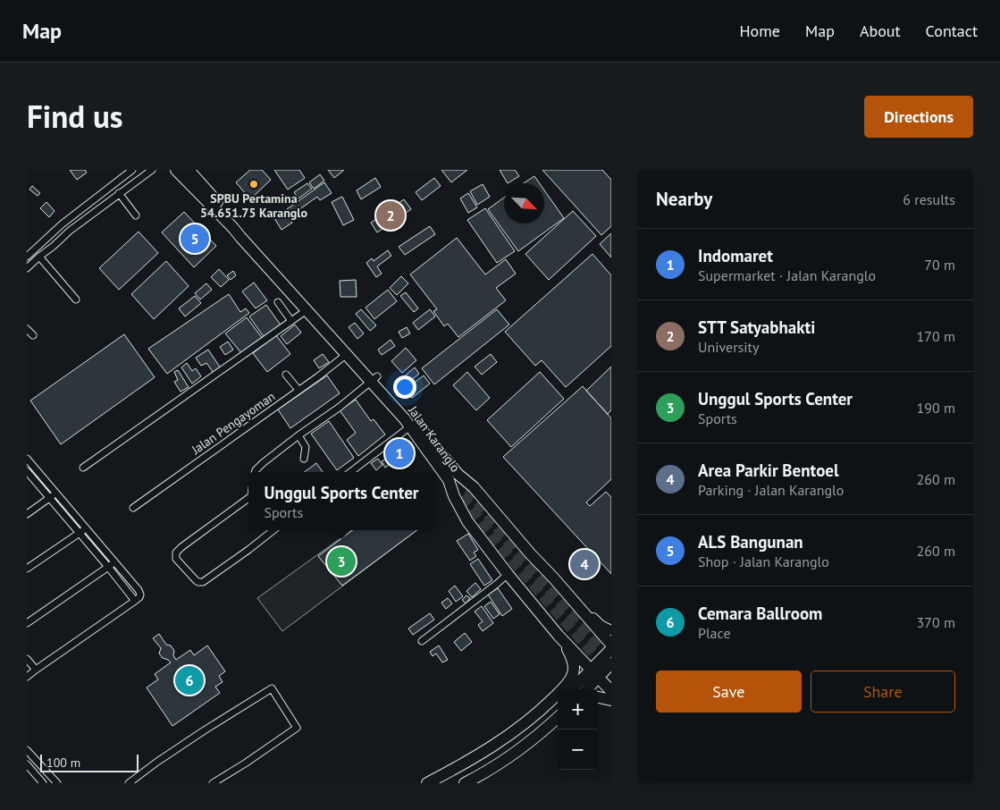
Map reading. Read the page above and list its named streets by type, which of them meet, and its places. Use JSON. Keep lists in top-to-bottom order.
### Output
{
  "streets": {
    "highway": ["Jalan Karanglo"],
    "street": ["Jalan Pengayoman"]
  },
  "crossings": [
    ["Jalan Pengayoman", "Jalan Karanglo"]
  ],
  "places": ["SPBU Pertamina 54.651.75 Karanglo"],
  "scale_bar": "100 m",
  "north": "bottom right",
  "page": {
    "header": "Map",
    "nav": [
      "Home",
      "Map",
      "About",
      "Contact"
    ],
    "title": "Find us",
    "buttons": [
      "Directions",
      ["Save", "Share"]
    ],
    "heading": ["Nearby", "6 results"],
    "pins": [
      "2",
      "5",
      "1",
      "3",
      "4",
      "6"
    ],
    "list": [
      {
        "mark": "1",
        "name": "Indomaret",
        "note": "Supermarket · Jalan Karanglo",
        "value": "70 m"
      },
      {
        "mark": "2",
        "name": "STT Satyabhakti",
        "note": "University",
        "value": "170 m"
      },
      {
        "mark": "3",
        "name": "Unggul Sports Center",
        "note": "Sports",
        "value": "190 m"
      },
      {
        "mark": "4",
        "name": "Area Parkir Bentoel",
        "note": "Parking · Jalan Karanglo",
        "value": "260 m"
      },
      {
        "mark": "5",
        "name": "ALS Bangunan",
        "note": "Shop · Jalan Karanglo",
        "value": "260 m"
      },
      {
        "mark": "6",
        "name": "Cemara Ballroom",
        "note": "Place",
        "value": "370 m"
      }
    ],
    "popup": ["Unggul Sports Center", "Sports"],
    "map_buttons": ["+", "−"],
    "scale": "100 m"
  }
}
